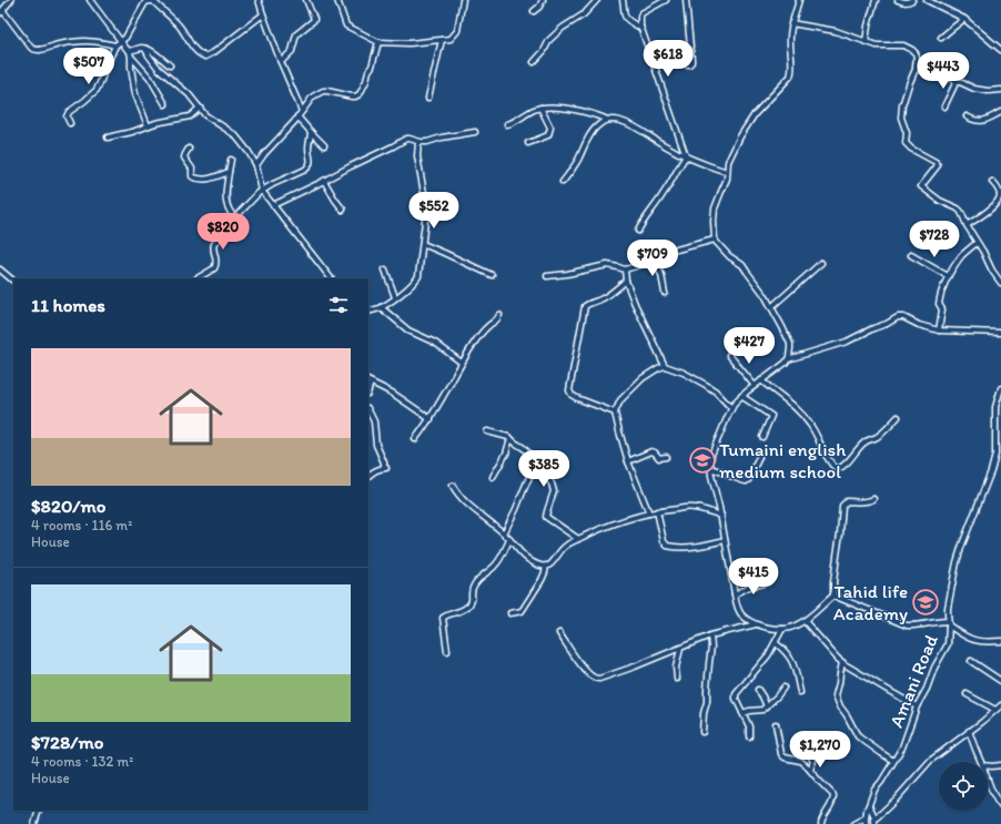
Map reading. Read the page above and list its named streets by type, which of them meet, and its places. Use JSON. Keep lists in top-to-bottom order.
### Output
{
  "streets": {
    "street": ["Amani Road"]
  },
  "places": {
    "school or university": ["Tumaini english medium school", "Tahid life Academy"]
  },
  "page": {
    "price": [
      "$618",
      "$507",
      "$443",
      "$552",
      "$820",
      "$728",
      "$709",
      "$427",
      "$385",
      "$415",
      "$1,270"
    ],
    "heading": "11 homes",
    "list": [
      {
        "name": "$820/mo",
        "note": "4 rooms · 116 m² · House"
      },
      {
        "name": "$728/mo",
        "note": "4 rooms · 132 m² · House"
      }
    ]
  }
}
